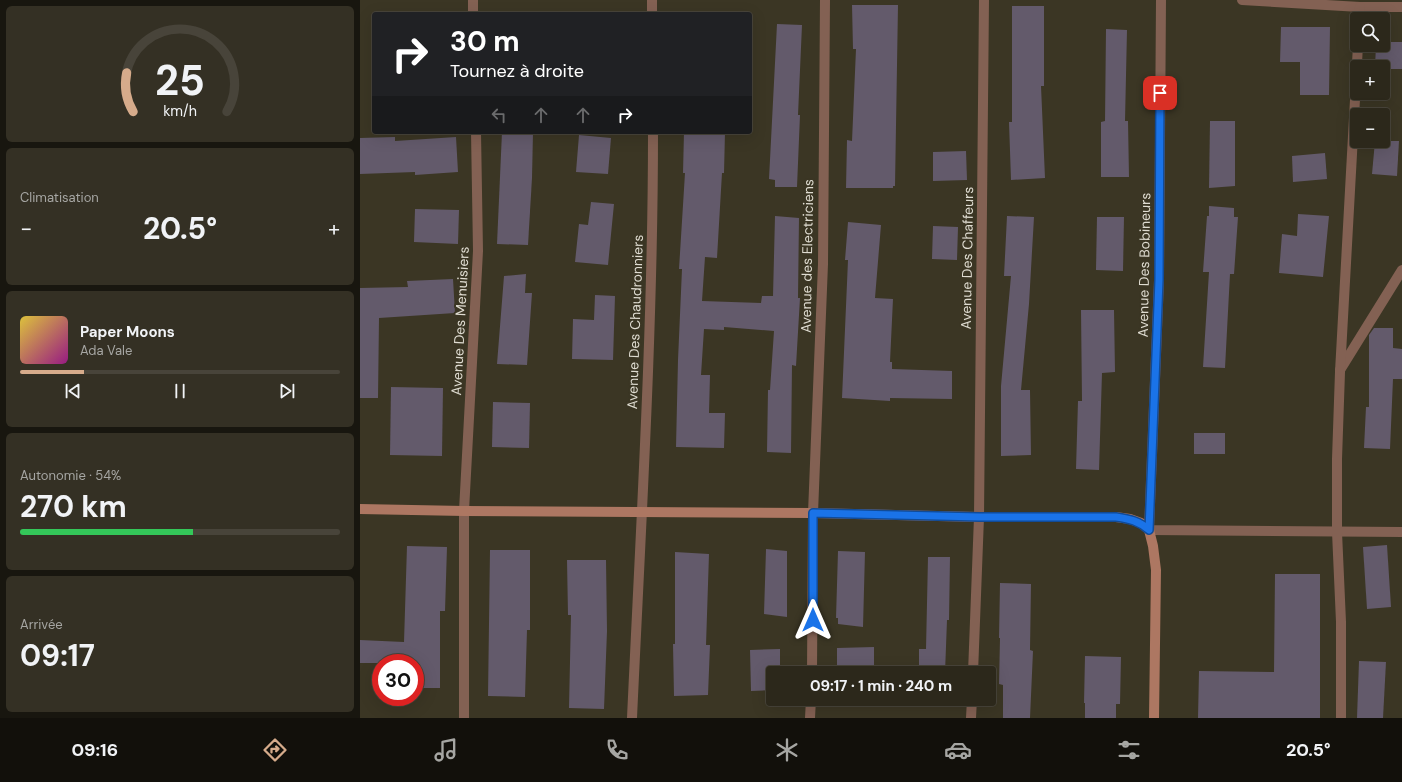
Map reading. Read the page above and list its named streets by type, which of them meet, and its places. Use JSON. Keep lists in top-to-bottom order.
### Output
{
  "streets": {
    "street": [
      "Avenue des Electriciens",
      "Avenue Des Chaffeurs",
      "Avenue Des Bobineurs",
      "Avenue Des Menuisiers",
      "Avenue Des Chaudronniers"
    ]
  },
  "page": {
    "map_buttons": ["+", "−"],
    "turn": ["30 m", "Tournez à droite"],
    "tile": [
      "Climatisation",
      ["Autonomie · 54%", "270 km"],
      ["Arrivée", "09:17"]
    ],
    "heat": ["−", "20.5°", "+"],
    "song": ["Paper Moons", "Ada Vale"],
    "limit": "30",
    "trip": "09:17 · 1 min · 240 m",
    "tabs": ["09:16", "20.5°"],
    "gauge": ["25", "km/h"]
  }
}
